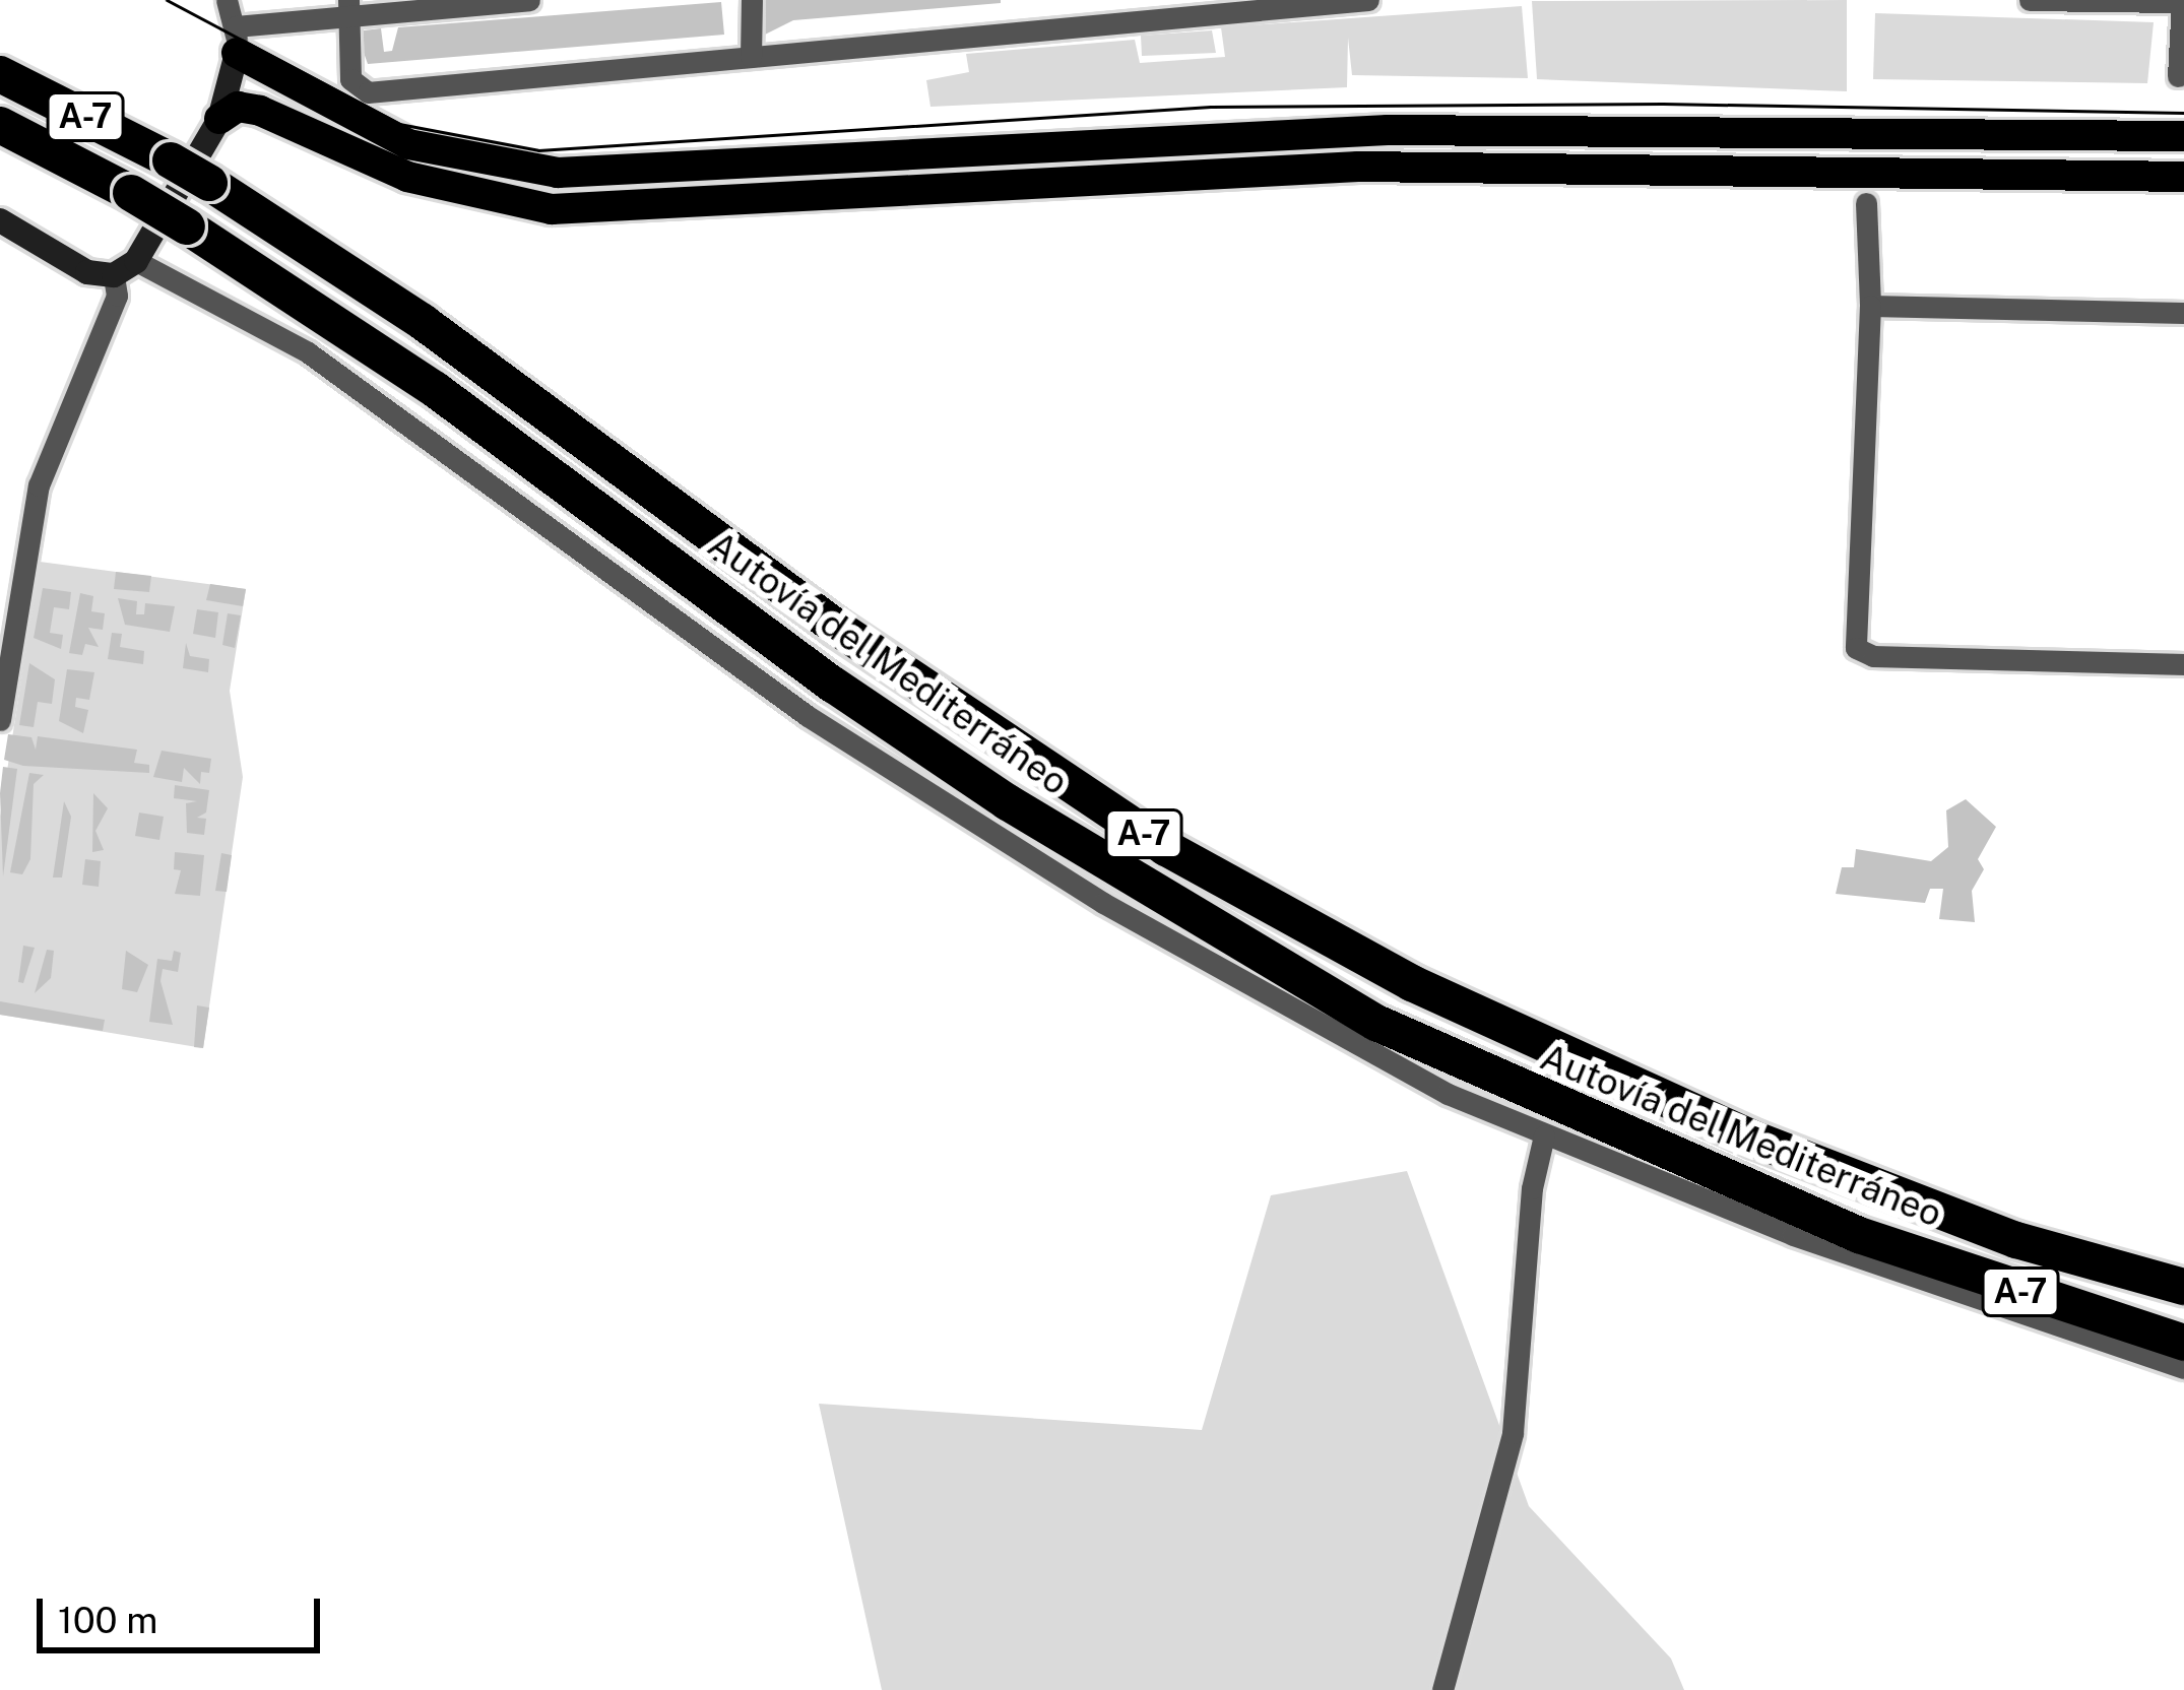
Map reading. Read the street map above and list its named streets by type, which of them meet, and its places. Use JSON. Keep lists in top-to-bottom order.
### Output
{
  "streets": {
    "highway": ["A-7", "Autovía del Mediterráneo"]
  },
  "scale_bar": "100 m"
}
